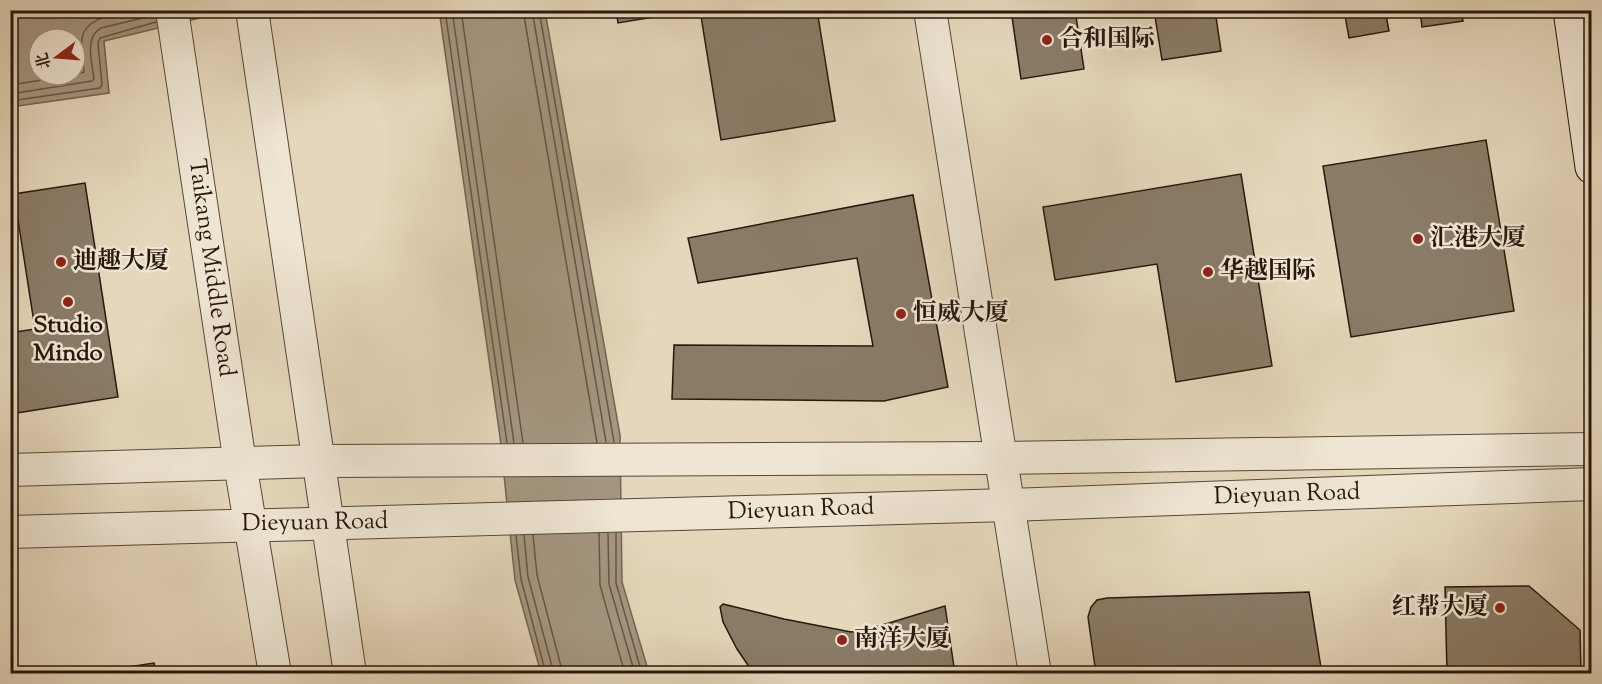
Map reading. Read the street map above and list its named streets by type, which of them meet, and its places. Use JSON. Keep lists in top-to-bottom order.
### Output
{
  "streets": {
    "street": ["Taikang Middle Road", "Dieyuan Road"]
  },
  "crossings": [
    ["Taikang Middle Road", "Dieyuan Road"]
  ],
  "places": [
    "合和国际",
    "汇港大厦",
    "迪趣大厦",
    "华越国际",
    "Studio Mindo",
    "恒威大厦",
    "红帮大厦",
    "南洋大厦"
  ],
  "north": "left"
}
